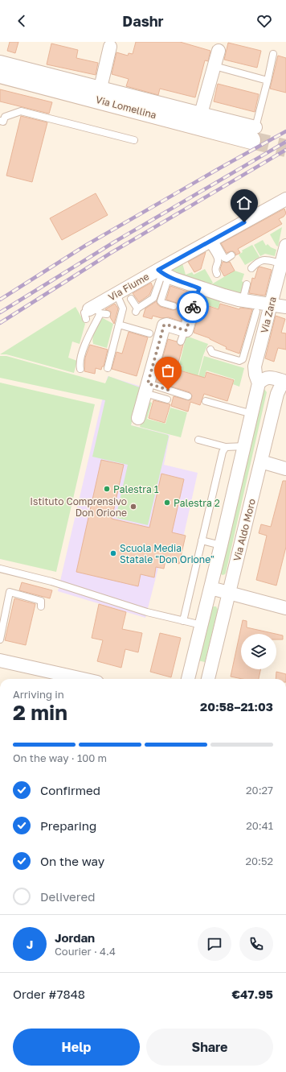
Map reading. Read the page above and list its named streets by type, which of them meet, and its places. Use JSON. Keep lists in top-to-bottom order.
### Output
{
  "streets": {
    "main road": ["Via Lomellina"],
    "street": ["Via Fiume", "Via Zara", "Via Aldo Moro"]
  },
  "crossings": [
    ["Via Zara", "Via Aldo Moro"]
  ],
  "places": [
    "Palestra 1",
    "Palestra 2",
    "Istituto Comprensivo Don Orione",
    "Scuola Media Statale \"Don Orione\""
  ],
  "page": {
    "header": "Dashr",
    "heading": ["2 min", "Arriving in", "20:58–21:03"],
    "panel": [
      "Jordan",
      "Courier · 4.4",
      "Order #7848",
      "€47.95"
    ],
    "bar": "On the way · 100 m",
    "list": [
      ["Confirmed", "20:27"],
      ["Preparing", "20:41"],
      ["On the way", "20:52"],
      "Delivered"
    ],
    "round": "J",
    "buttons": ["Help", "Share"]
  }
}
